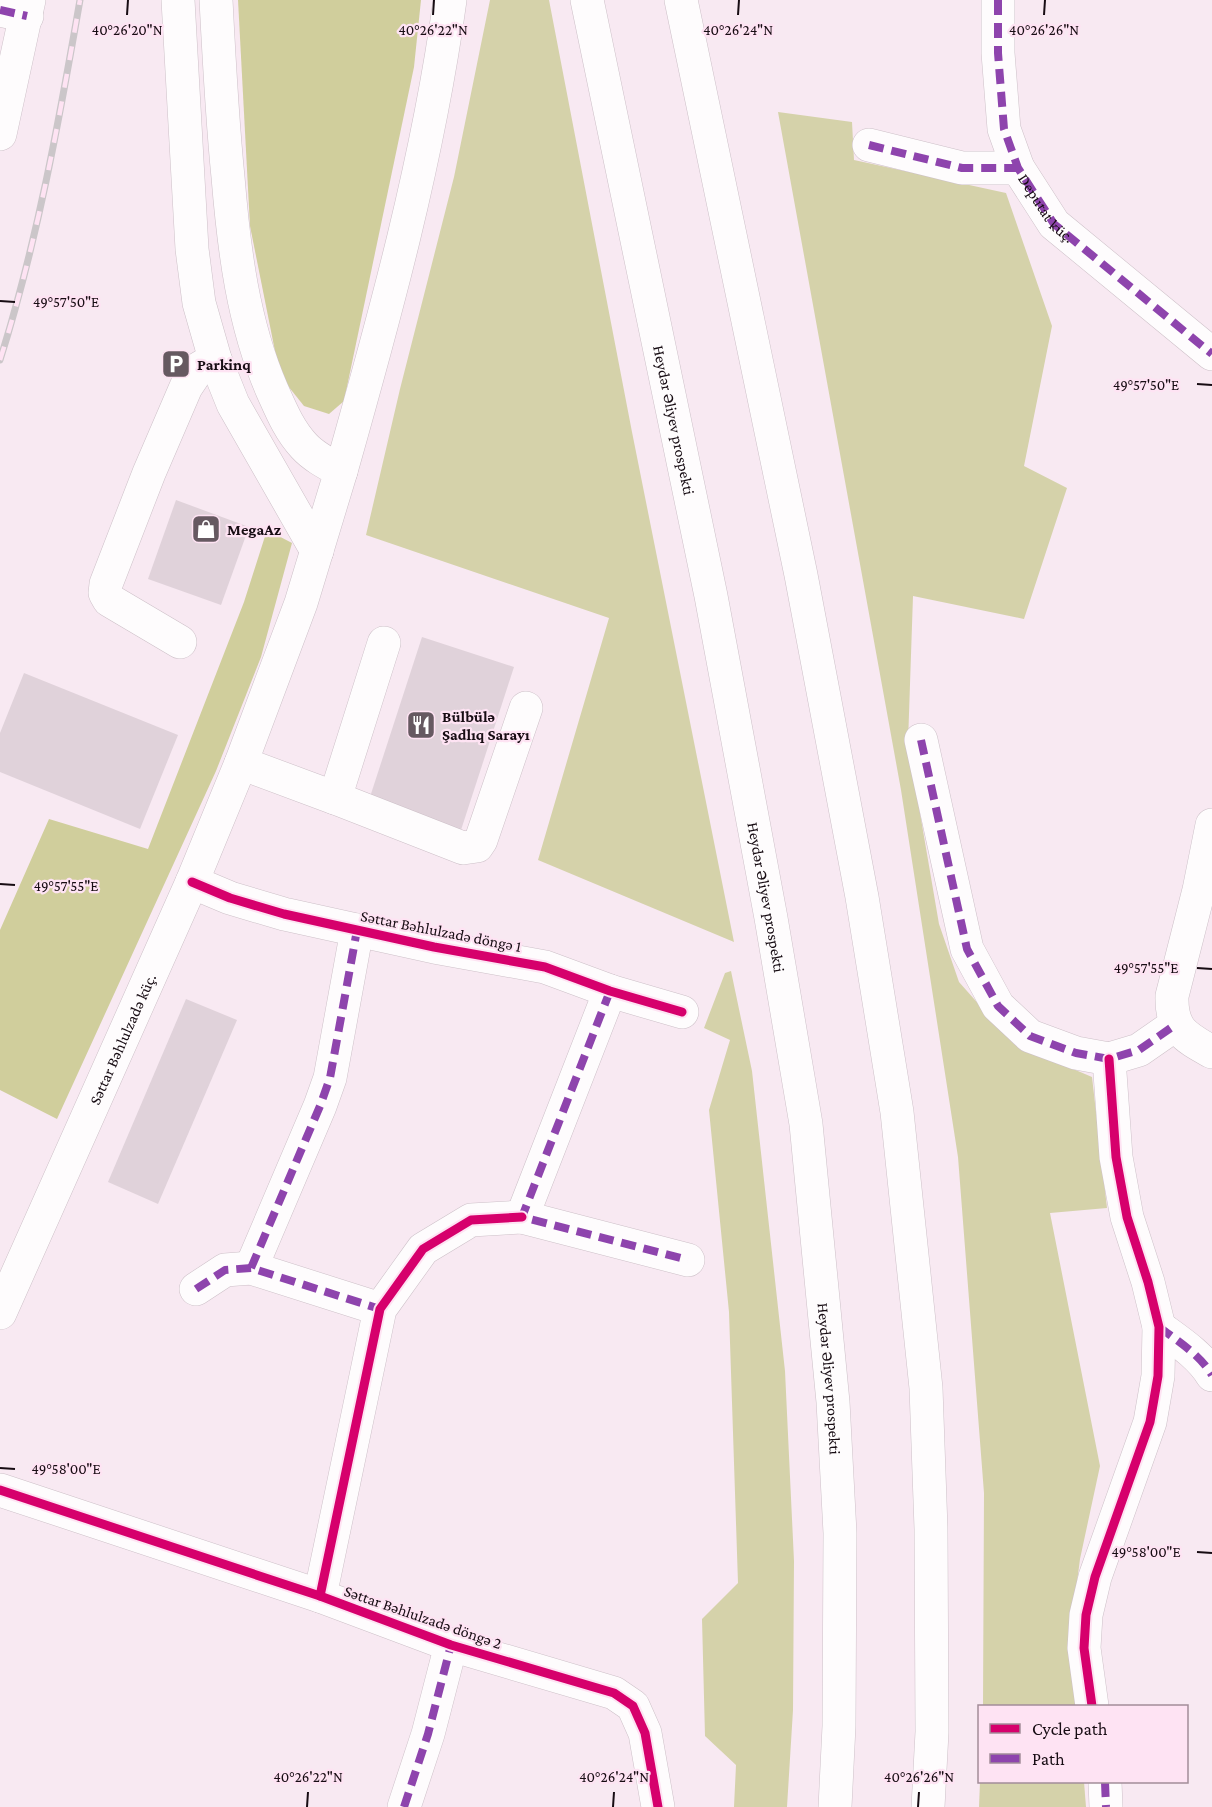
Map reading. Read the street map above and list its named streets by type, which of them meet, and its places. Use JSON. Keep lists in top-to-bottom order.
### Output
{
  "streets": {
    "main road": [
      "Deputat küç.",
      "Heydər Əliyev prospekti",
      "Səttar Bəhlulzadə döngə 1",
      "Səttar Bəhlulzadə küç.",
      "Səttar Bəhlulzadə döngə 2"
    ]
  },
  "crossings": [
    ["Səttar Bəhlulzadə döngə 1", "Səttar Bəhlulzadə küç."]
  ],
  "places": {
    "parking": ["Parkinq"],
    "shop": ["MegaAz"],
    "restaurant": ["Bülbülə Şadlıq Sarayı"]
  },
  "legend": ["Cycle path", "Path"],
  "coordinates": [
    "40°26'20\"N",
    "40°26'22\"N",
    "40°26'24\"N",
    "40°26'26\"N",
    "49°57'50\"E",
    "49°57'55\"E",
    "49°58'00\"E"
  ]
}
